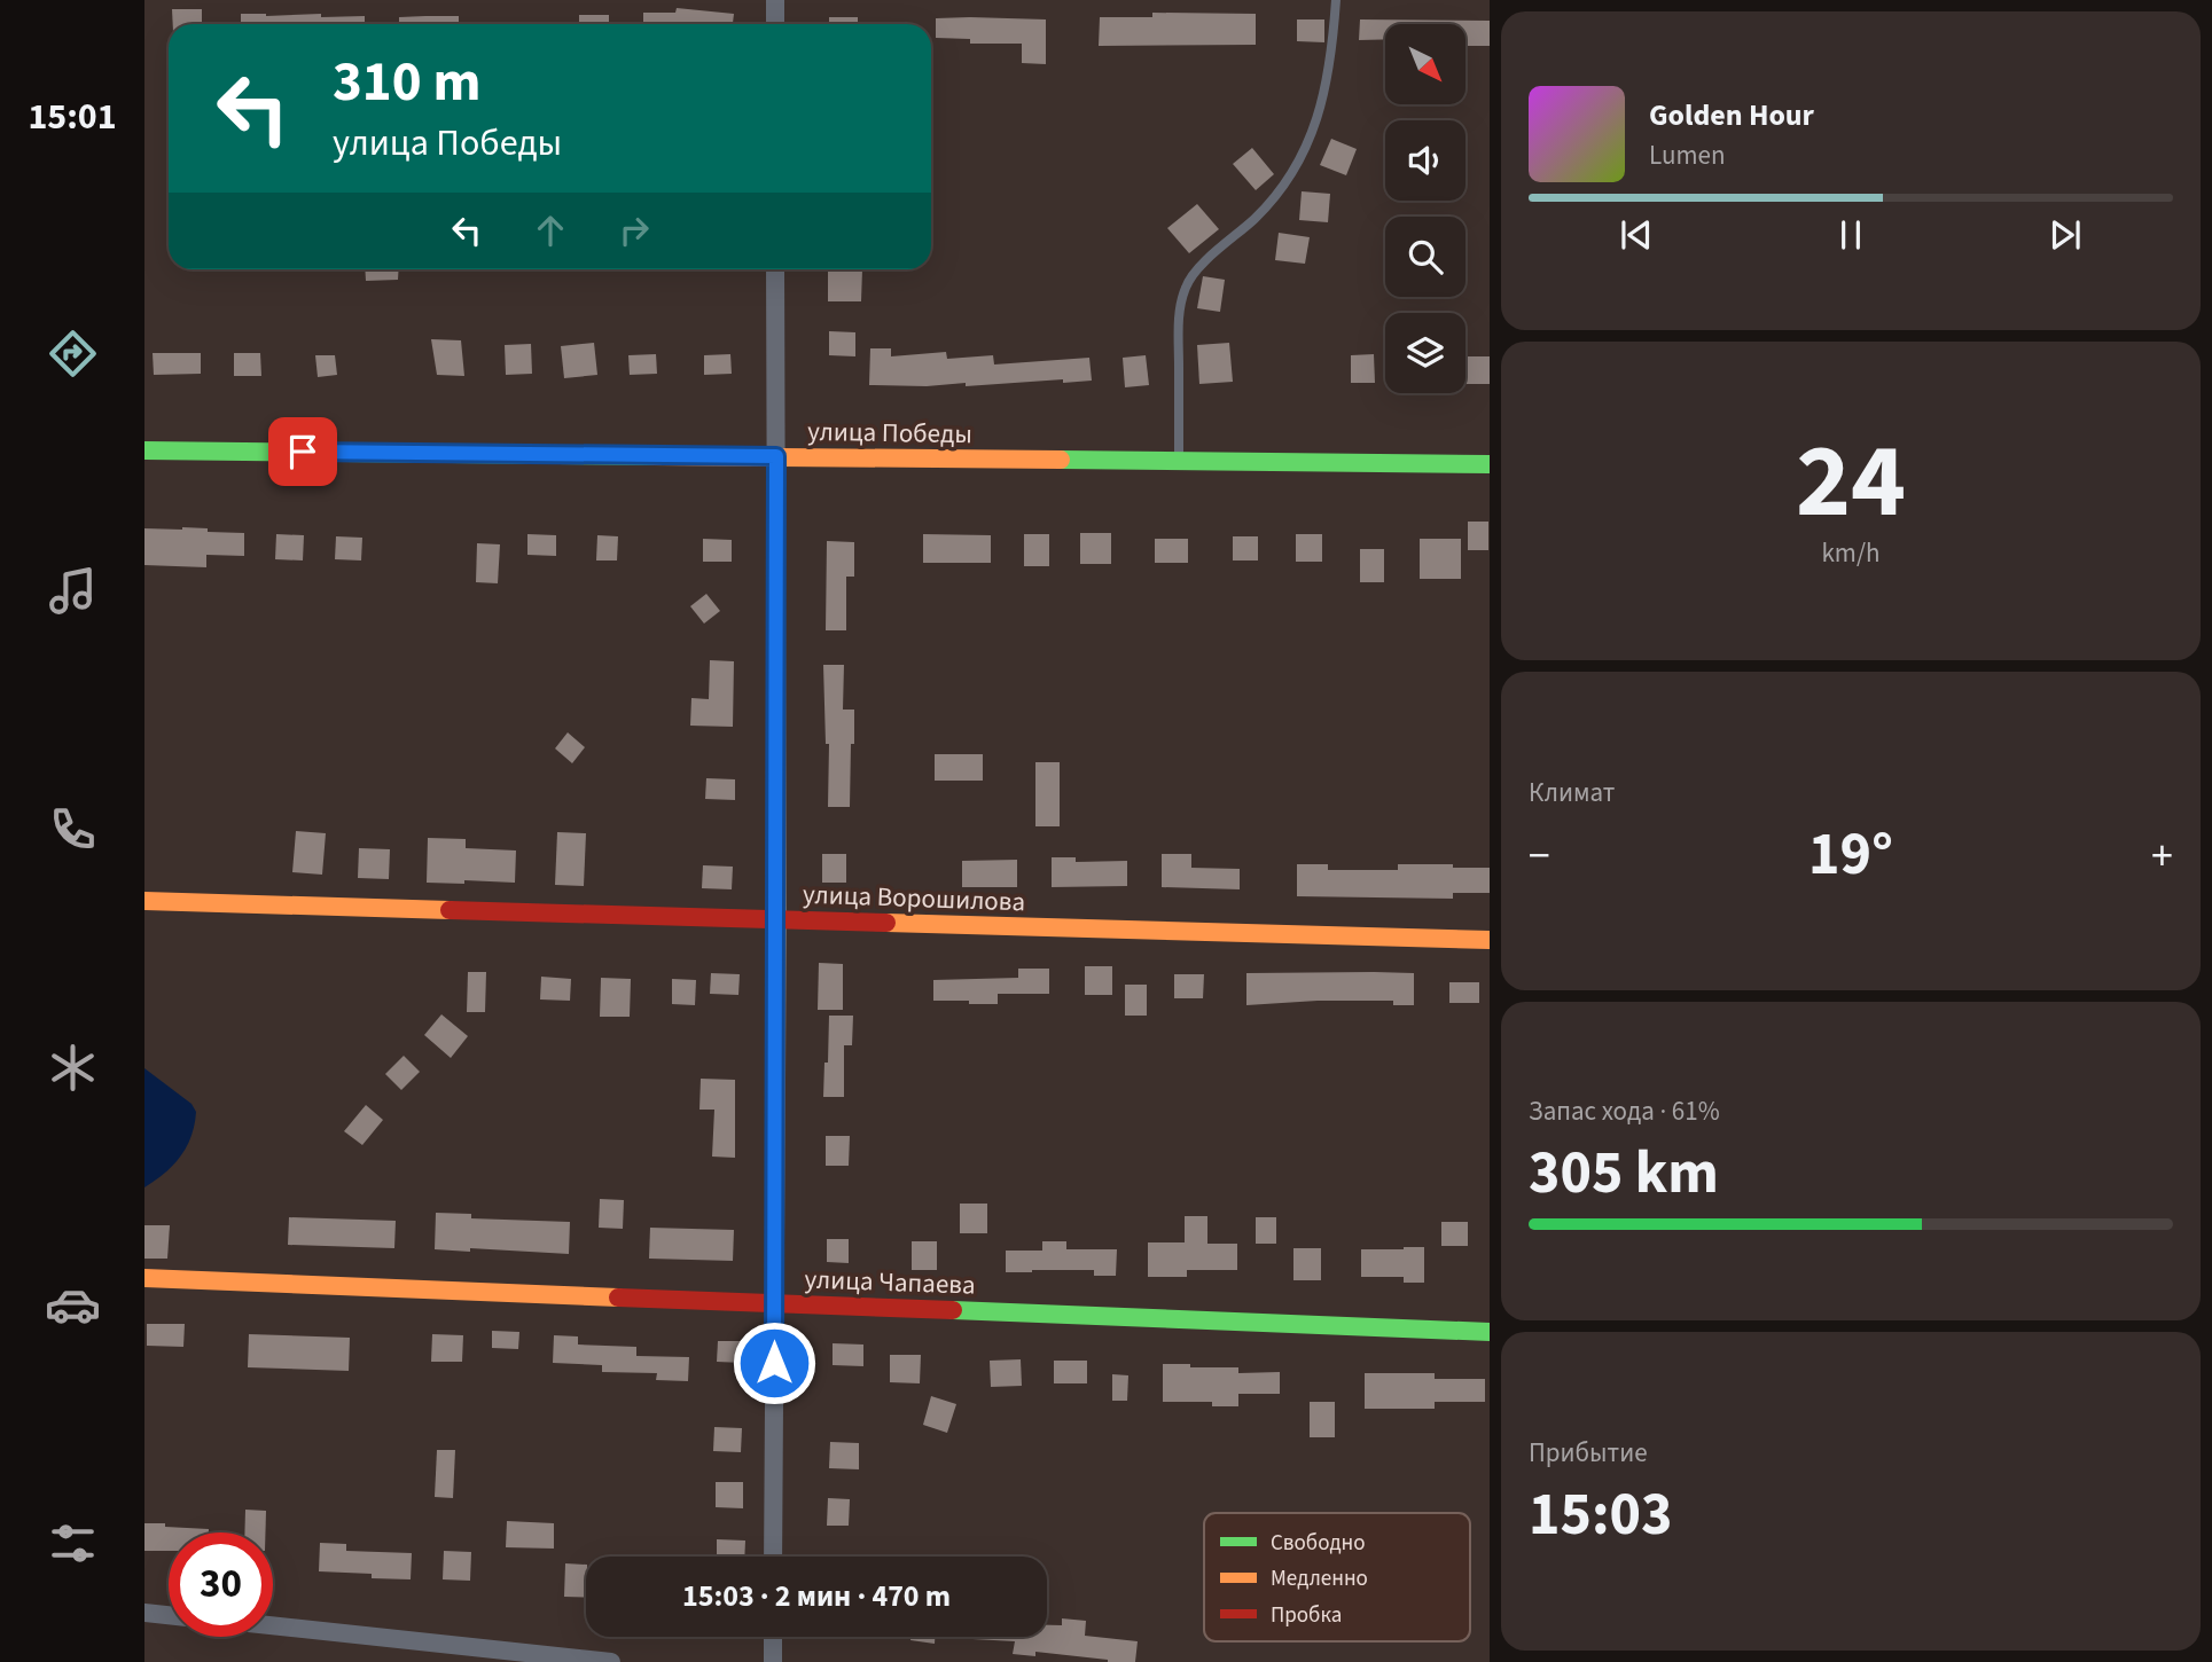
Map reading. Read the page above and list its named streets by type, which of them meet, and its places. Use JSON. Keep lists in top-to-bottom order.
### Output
{
  "streets": {
    "street": ["улица Победы", "улица Ворошилова", "улица Чапаева"]
  },
  "legend": ["Свободно", "Медленно", "Пробка"],
  "north": "bottom right",
  "page": {
    "tabs": "15:01",
    "turn": ["310 m", "улица Победы"],
    "song": ["Golden Hour", "Lumen"],
    "tile": [
      ["24", "km/h"],
      "Климат",
      ["Запас хода · 61%", "305 km"],
      ["Прибытие", "15:03"]
    ],
    "heat": ["−", "19°", "+"],
    "limit": "30",
    "trip": "15:03 · 2 мин · 470 m"
  }
}
